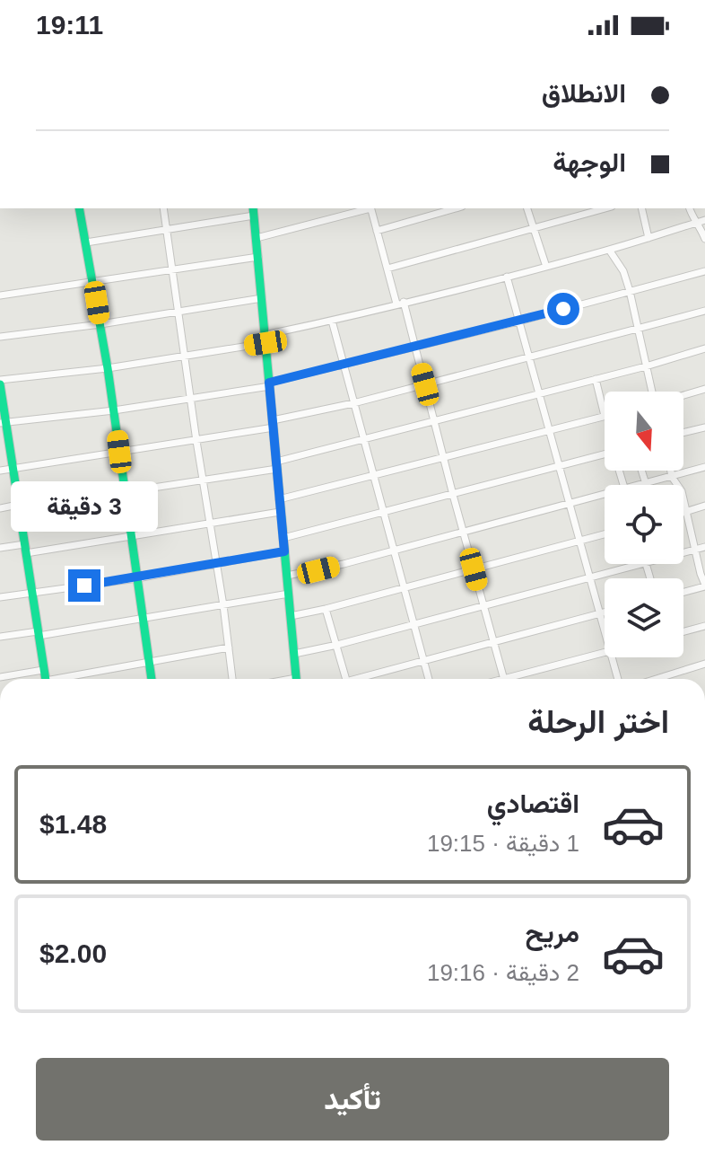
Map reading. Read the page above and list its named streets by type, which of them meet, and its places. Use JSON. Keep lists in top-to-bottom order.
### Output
{
  "north": "bottom",
  "page": {
    "status": "19:11",
    "banner": ["الانطلاق", "الوجهة"],
    "bubble": "3 دقيقة",
    "heading": "اختر الرحلة",
    "list": [
      {
        "name": "اقتصادي",
        "note": "1 دقيقة · 19:15",
        "value": "$1.48"
      },
      {
        "name": "مريح",
        "note": "2 دقيقة · 19:16",
        "value": "$2.00"
      }
    ],
    "buttons": "تأكيد"
  }
}
